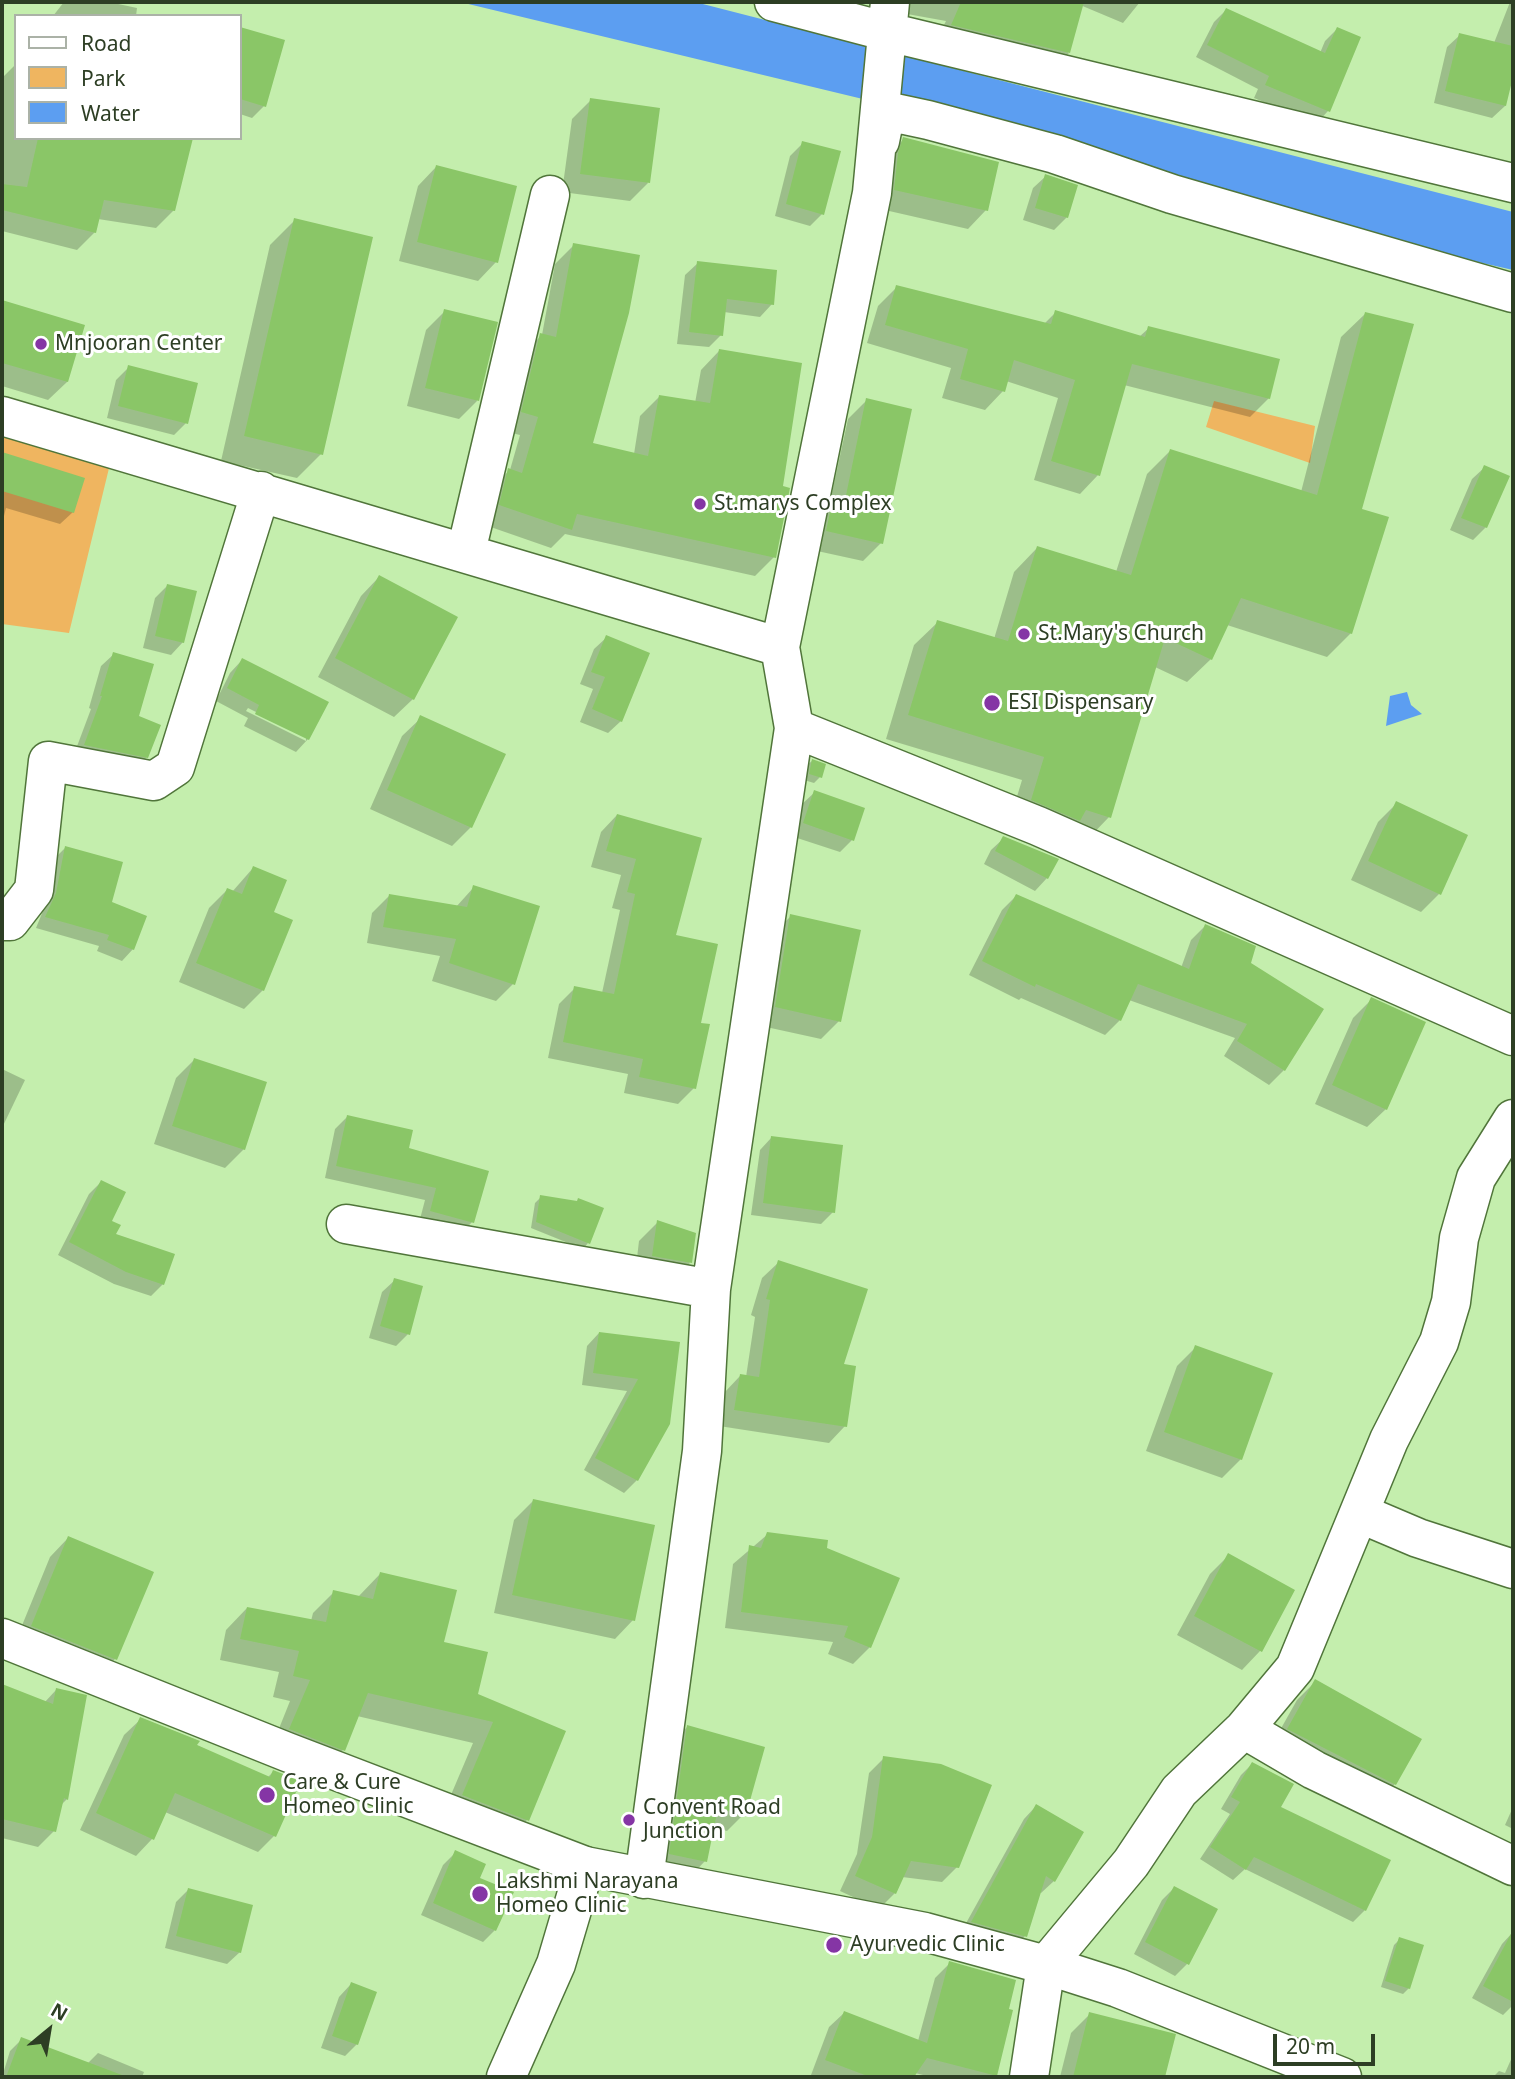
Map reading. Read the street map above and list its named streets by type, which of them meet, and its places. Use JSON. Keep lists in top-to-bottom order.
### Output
{
  "places": [
    "Mnjooran Center",
    "St.marys Complex",
    "St.Mary's Church",
    "ESI Dispensary",
    "Care & Cure Homeo Clinic",
    "Convent Road Junction",
    "Lakshmi Narayana Homeo Clinic",
    "Ayurvedic Clinic"
  ],
  "legend": ["Road", "Park", "Water"],
  "scale_bar": "20 m",
  "north": "top right"
}
